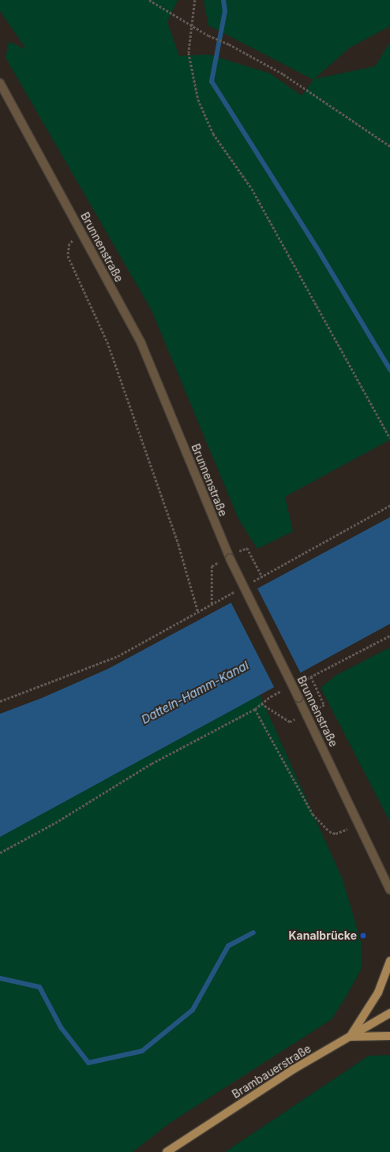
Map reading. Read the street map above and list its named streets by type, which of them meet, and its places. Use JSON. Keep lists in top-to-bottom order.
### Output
{
  "streets": {
    "main road": ["Brambauerstraße"],
    "street": ["Brunnenstraße"]
  },
  "water": ["Datteln-Hamm-Kanal"],
  "places": ["Kanalbrücke"]
}
